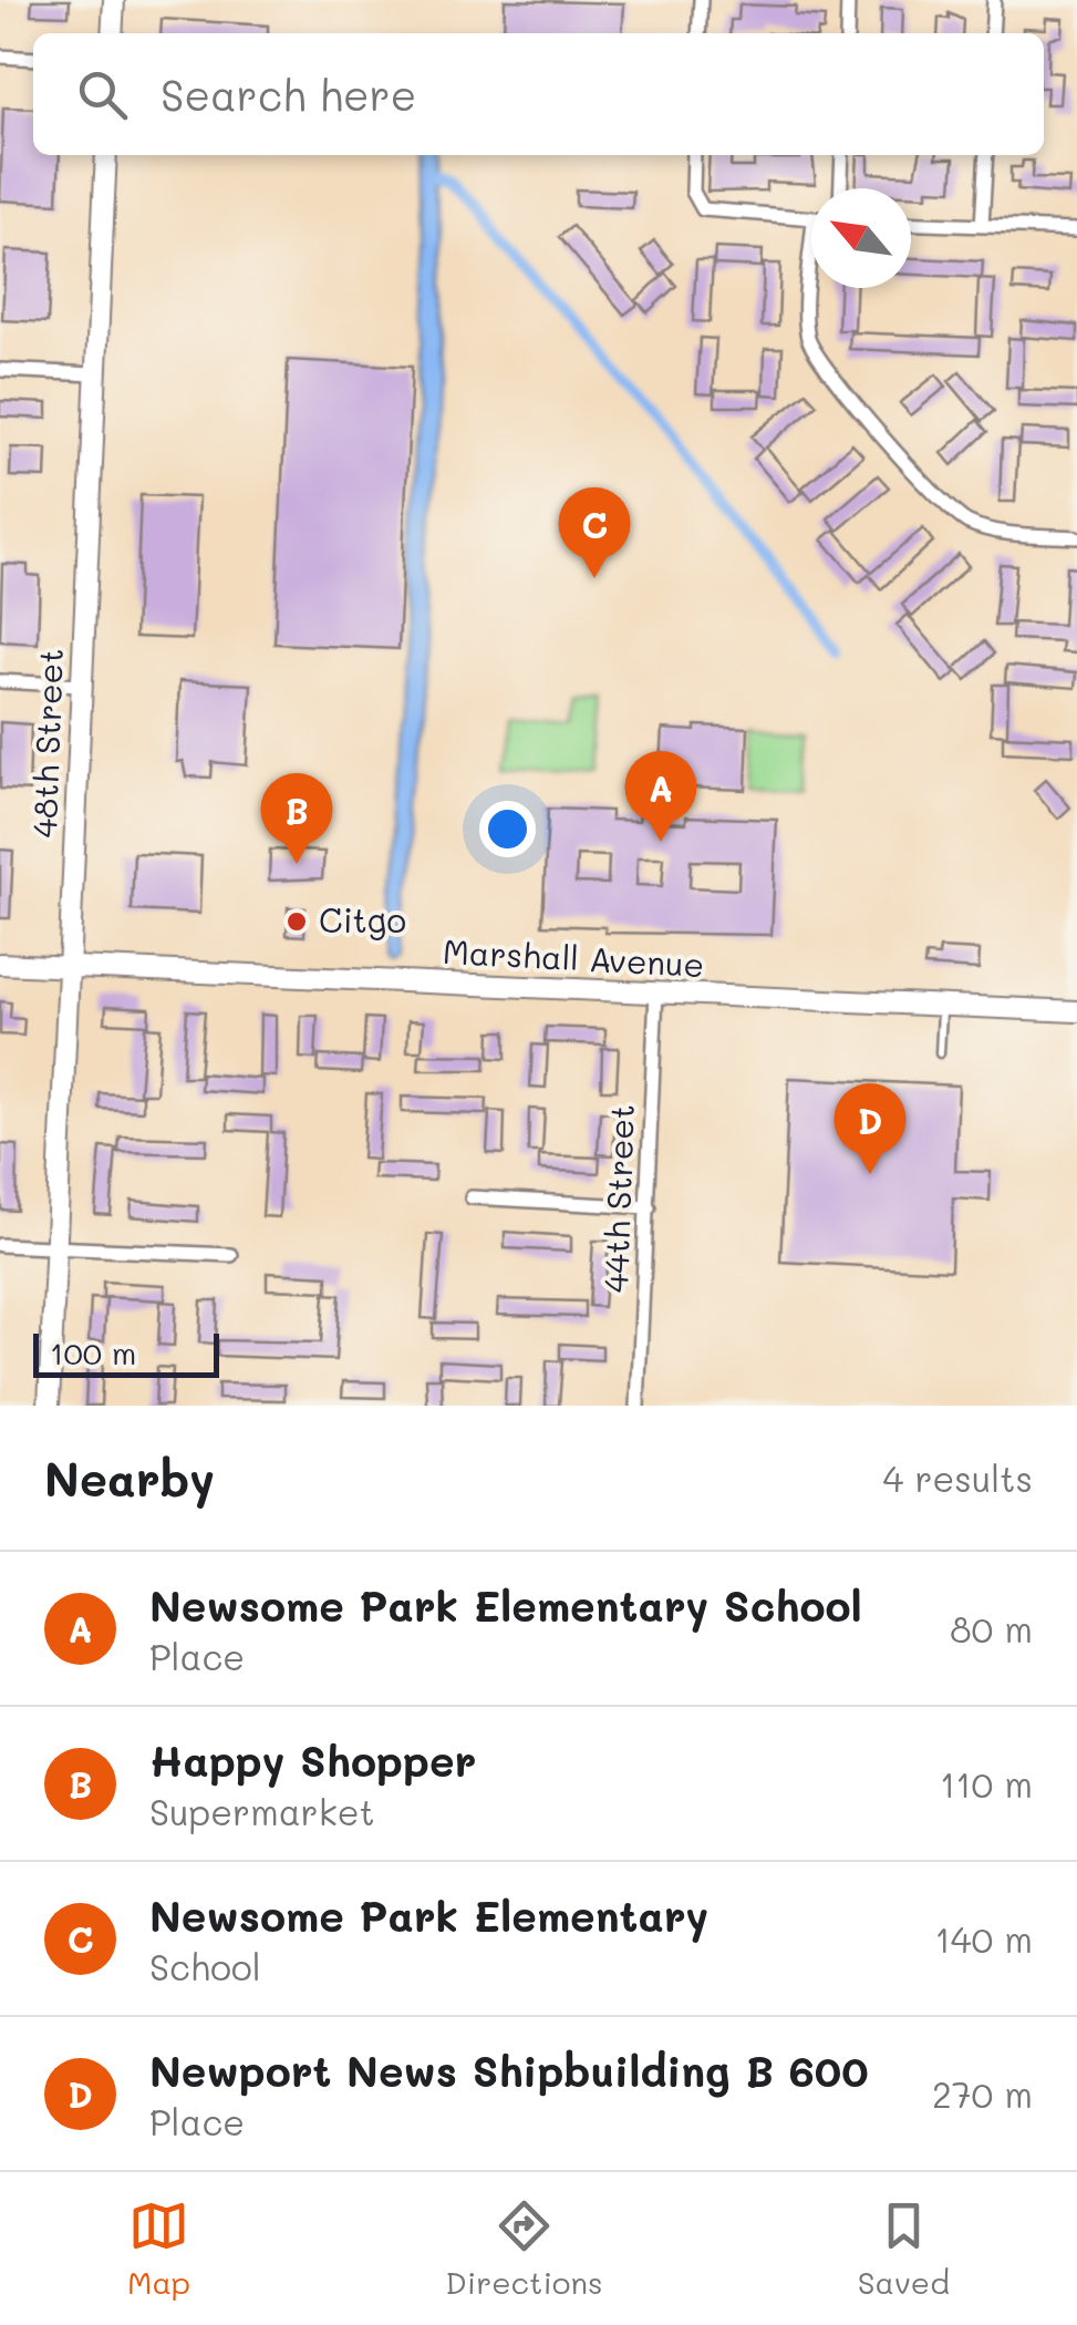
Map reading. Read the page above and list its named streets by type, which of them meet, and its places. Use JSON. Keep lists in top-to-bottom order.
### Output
{
  "streets": {
    "street": ["48th Street", "Marshall Avenue", "44th Street"]
  },
  "crossings": [
    ["48th Street", "Marshall Avenue"],
    ["Marshall Avenue", "44th Street"]
  ],
  "places": ["Citgo"],
  "scale_bar": "100 m",
  "north": "top left",
  "page": {
    "search": "Search here",
    "pins": [
      "C",
      "A",
      "B",
      "D"
    ],
    "scale": "100 m",
    "heading": ["Nearby", "4 results"],
    "list": [
      {
        "mark": "A",
        "name": "Newsome Park Elementary School",
        "note": "Place",
        "value": "80 m"
      },
      {
        "mark": "B",
        "name": "Happy Shopper",
        "note": "Supermarket",
        "value": "110 m"
      },
      {
        "mark": "C",
        "name": "Newsome Park Elementary",
        "note": "School",
        "value": "140 m"
      },
      {
        "mark": "D",
        "name": "Newport News Shipbuilding B 600",
        "note": "Place",
        "value": "270 m"
      }
    ],
    "nav": ["Map", "Directions", "Saved"]
  }
}
